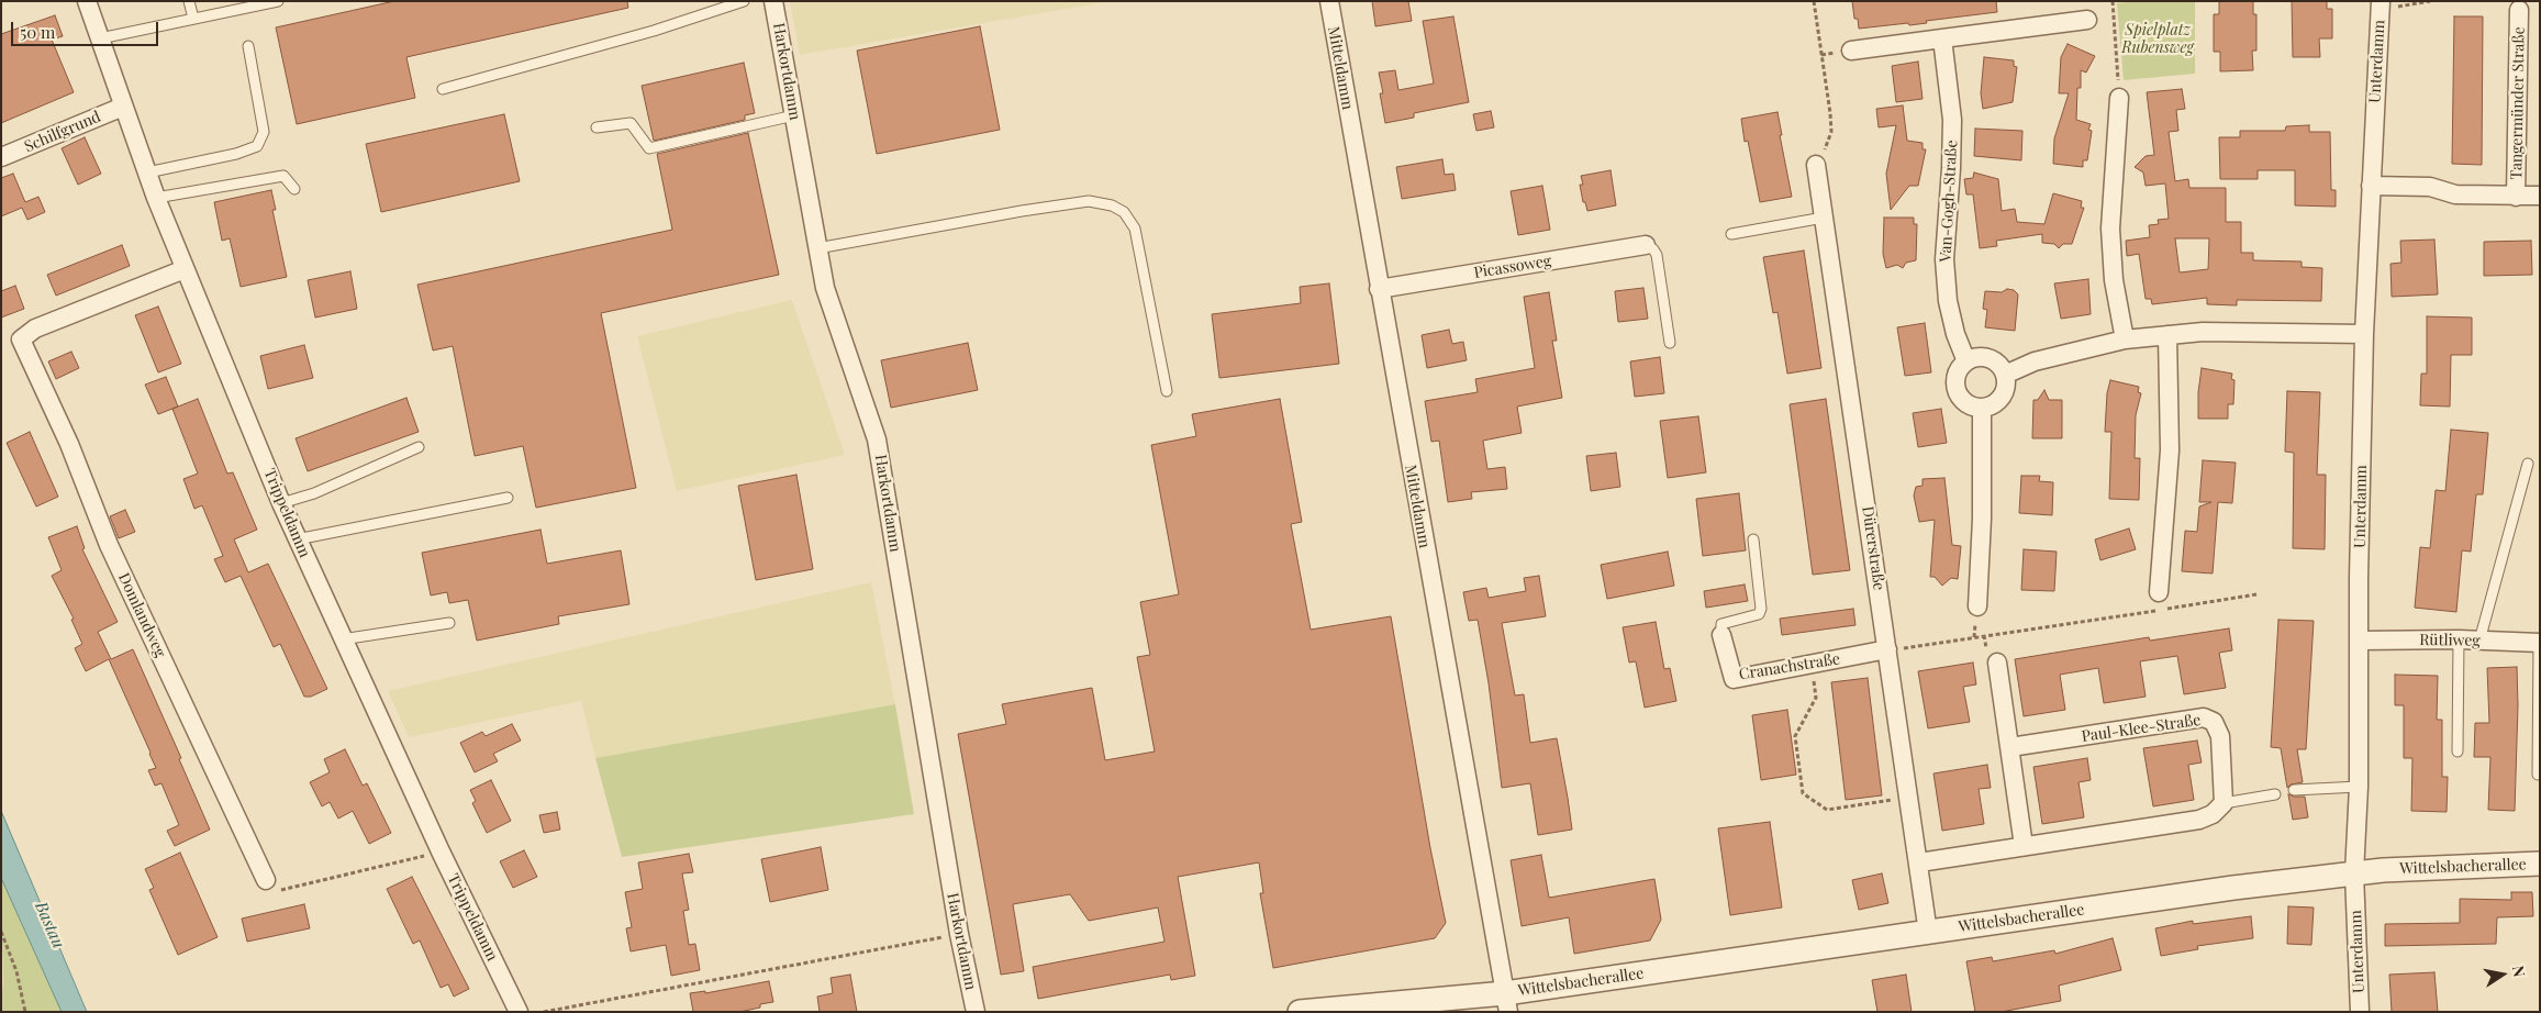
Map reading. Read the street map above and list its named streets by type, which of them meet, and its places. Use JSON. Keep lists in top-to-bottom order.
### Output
{
  "streets": {
    "street": [
      "Unterdamm",
      "Mitteldamm",
      "Harkortdamm",
      "Tangermünder Straße",
      "Schilfgrund",
      "Van-Gogh-Straße",
      "Picassoweg",
      "Trippeldamm",
      "Dürerstraße",
      "Domlandweg",
      "Rütliweg",
      "Cranachstraße",
      "Paul-Klee-Straße",
      "Wittelsbacherallee"
    ]
  },
  "crossings": [
    ["Unterdamm", "Tangermünder Straße"],
    ["Unterdamm", "Rütliweg"],
    ["Unterdamm", "Wittelsbacherallee"],
    ["Mitteldamm", "Picassoweg"],
    ["Mitteldamm", "Wittelsbacherallee"],
    ["Schilfgrund", "Trippeldamm"],
    ["Trippeldamm", "Domlandweg"],
    ["Dürerstraße", "Cranachstraße"],
    ["Dürerstraße", "Wittelsbacherallee"]
  ],
  "water": ["Bastau"],
  "parks": ["Spielplatz Rubensweg"],
  "scale_bar": "50 m",
  "north": "right"
}
